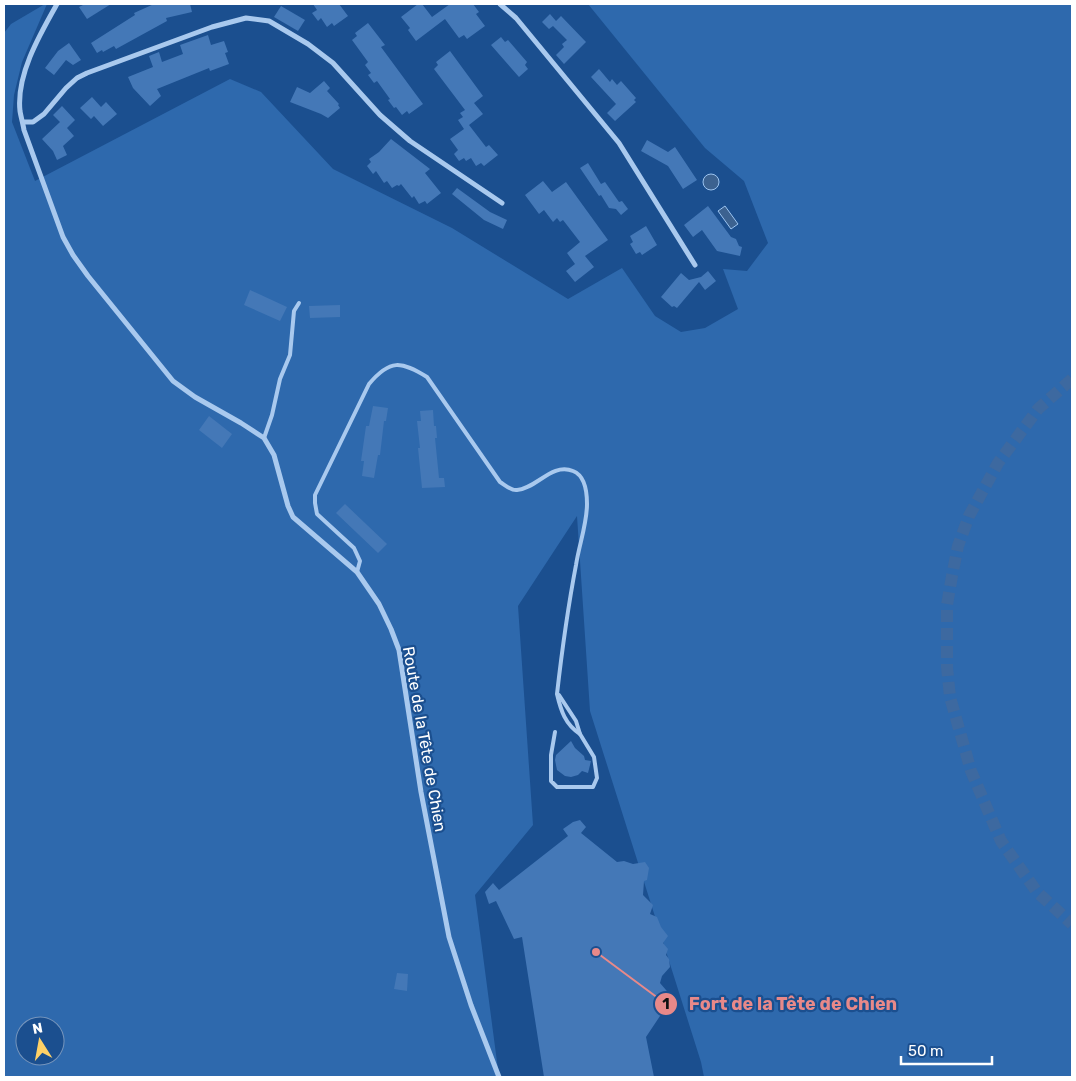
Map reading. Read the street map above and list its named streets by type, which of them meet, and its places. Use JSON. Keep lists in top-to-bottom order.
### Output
{
  "streets": {
    "street": ["Route de la Tête de Chien"]
  },
  "places": ["Fort de la Tête de Chien"],
  "scale_bar": "50 m",
  "north": "top"
}
